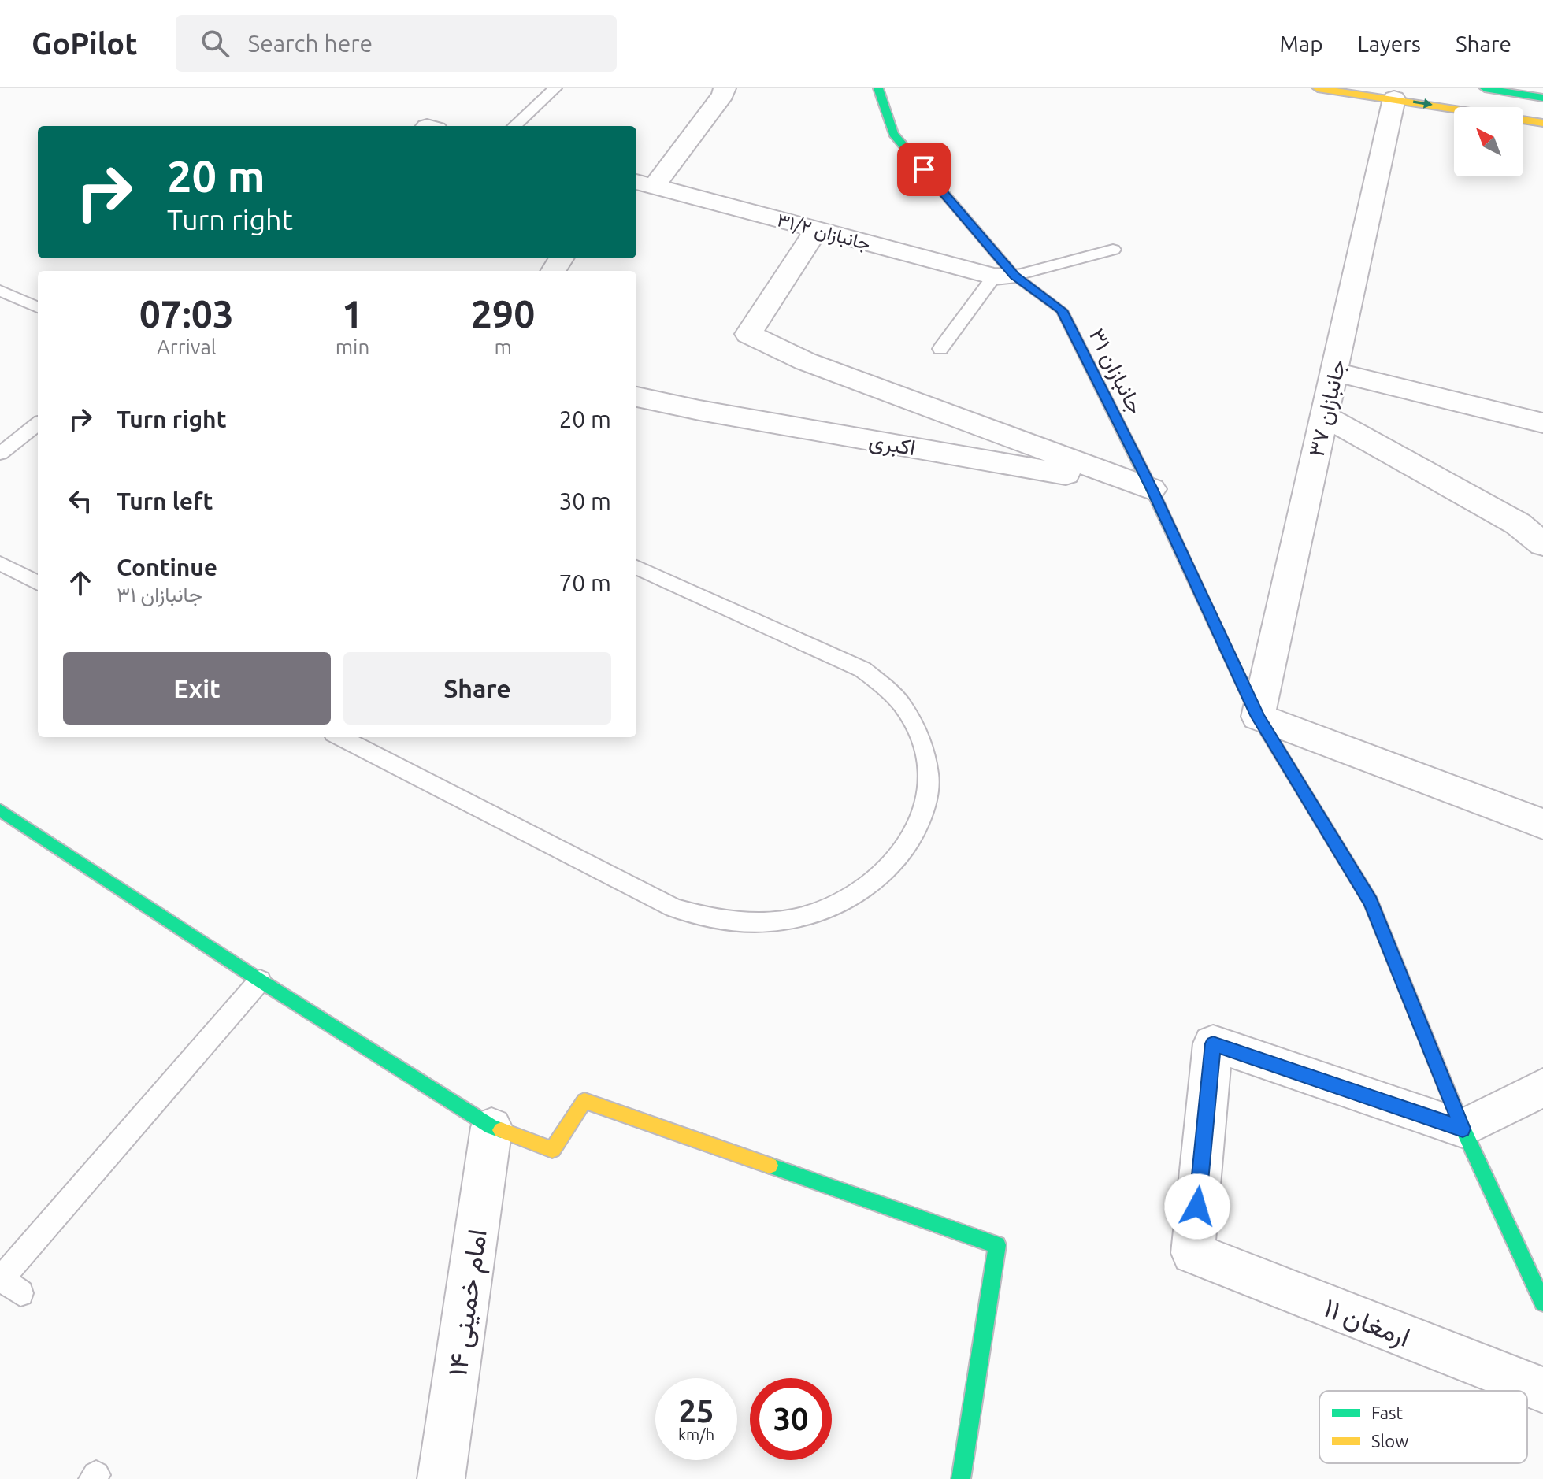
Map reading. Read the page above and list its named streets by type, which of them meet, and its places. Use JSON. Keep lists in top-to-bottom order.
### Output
{
  "streets": {
    "street": [
      "جانبازان ۳۱/۲",
      "جانبازان ۳۱",
      "جانبازان ۳۷",
      "اکبری",
      "امام خمینی ۱۴",
      "ارمغان ۱۱"
    ]
  },
  "crossings": [
    ["جانبازان ۳۱/۲", "جانبازان ۳۱"],
    ["جانبازان ۳۱", "جانبازان ۳۷"],
    ["جانبازان ۳۱", "اکبری"],
    ["جانبازان ۳۱", "ارمغان ۱۱"]
  ],
  "legend": ["Fast", "Slow"],
  "north": "top left",
  "page": {
    "header": "GoPilot",
    "search": "Search here",
    "nav": ["Map", "Layers", "Share"],
    "turn": ["20 m", "Turn right"],
    "eta": [
      "07:03",
      "Arrival",
      "1",
      "min",
      "290",
      "m"
    ],
    "list": [
      {
        "name": "Turn right",
        "value": "20 m"
      },
      {
        "name": "Turn left",
        "value": "30 m"
      },
      {
        "name": "Continue",
        "note": "جانبازان ۳۱",
        "value": "70 m"
      }
    ],
    "buttons": ["Exit", "Share"],
    "speed": "25 km/h",
    "limit": "30"
  }
}
